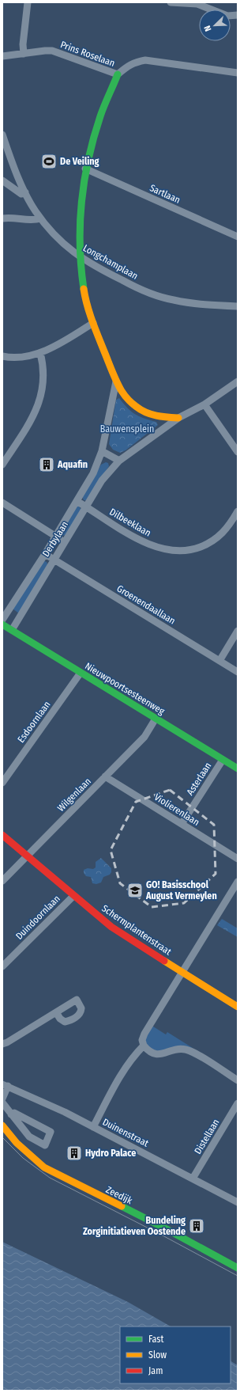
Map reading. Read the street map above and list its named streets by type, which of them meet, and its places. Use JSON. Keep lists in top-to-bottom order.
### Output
{
  "streets": {
    "street": [
      "Prins Roselaan",
      "Sartlaan",
      "Longchamplaan",
      "Dilbeeklaan",
      "Derbylaan",
      "Groenendaallaan",
      "Nieuwpoortsesteenweg",
      "Esdoornlaan",
      "Asterlaan",
      "Wilgenlaan",
      "Violierenlaan",
      "Duindoornlaan",
      "Schermplantenstraat",
      "Duinenstraat",
      "Distellaan",
      "Zeedijk"
    ]
  },
  "crossings": [
    ["Dilbeeklaan", "Derbylaan"],
    ["Derbylaan", "Groenendaallaan"],
    ["Derbylaan", "Nieuwpoortsesteenweg"],
    ["Nieuwpoortsesteenweg", "Esdoornlaan"],
    ["Nieuwpoortsesteenweg", "Asterlaan"],
    ["Nieuwpoortsesteenweg", "Wilgenlaan"],
    ["Asterlaan", "Violierenlaan"],
    ["Wilgenlaan", "Violierenlaan"],
    ["Wilgenlaan", "Schermplantenstraat"],
    ["Duindoornlaan", "Schermplantenstraat"],
    ["Duinenstraat", "Distellaan"]
  ],
  "parks": ["Bauwensplein"],
  "places": {
    "sports": ["De Veiling"],
    "building": ["Aquafin", "Hydro Palace", "Bundeling Zorginitiatieven Oostende"],
    "school or university": ["GO! Basisschool August Vermeylen"]
  },
  "legend": ["Fast", "Slow", "Jam"],
  "north": "bottom left"
}
